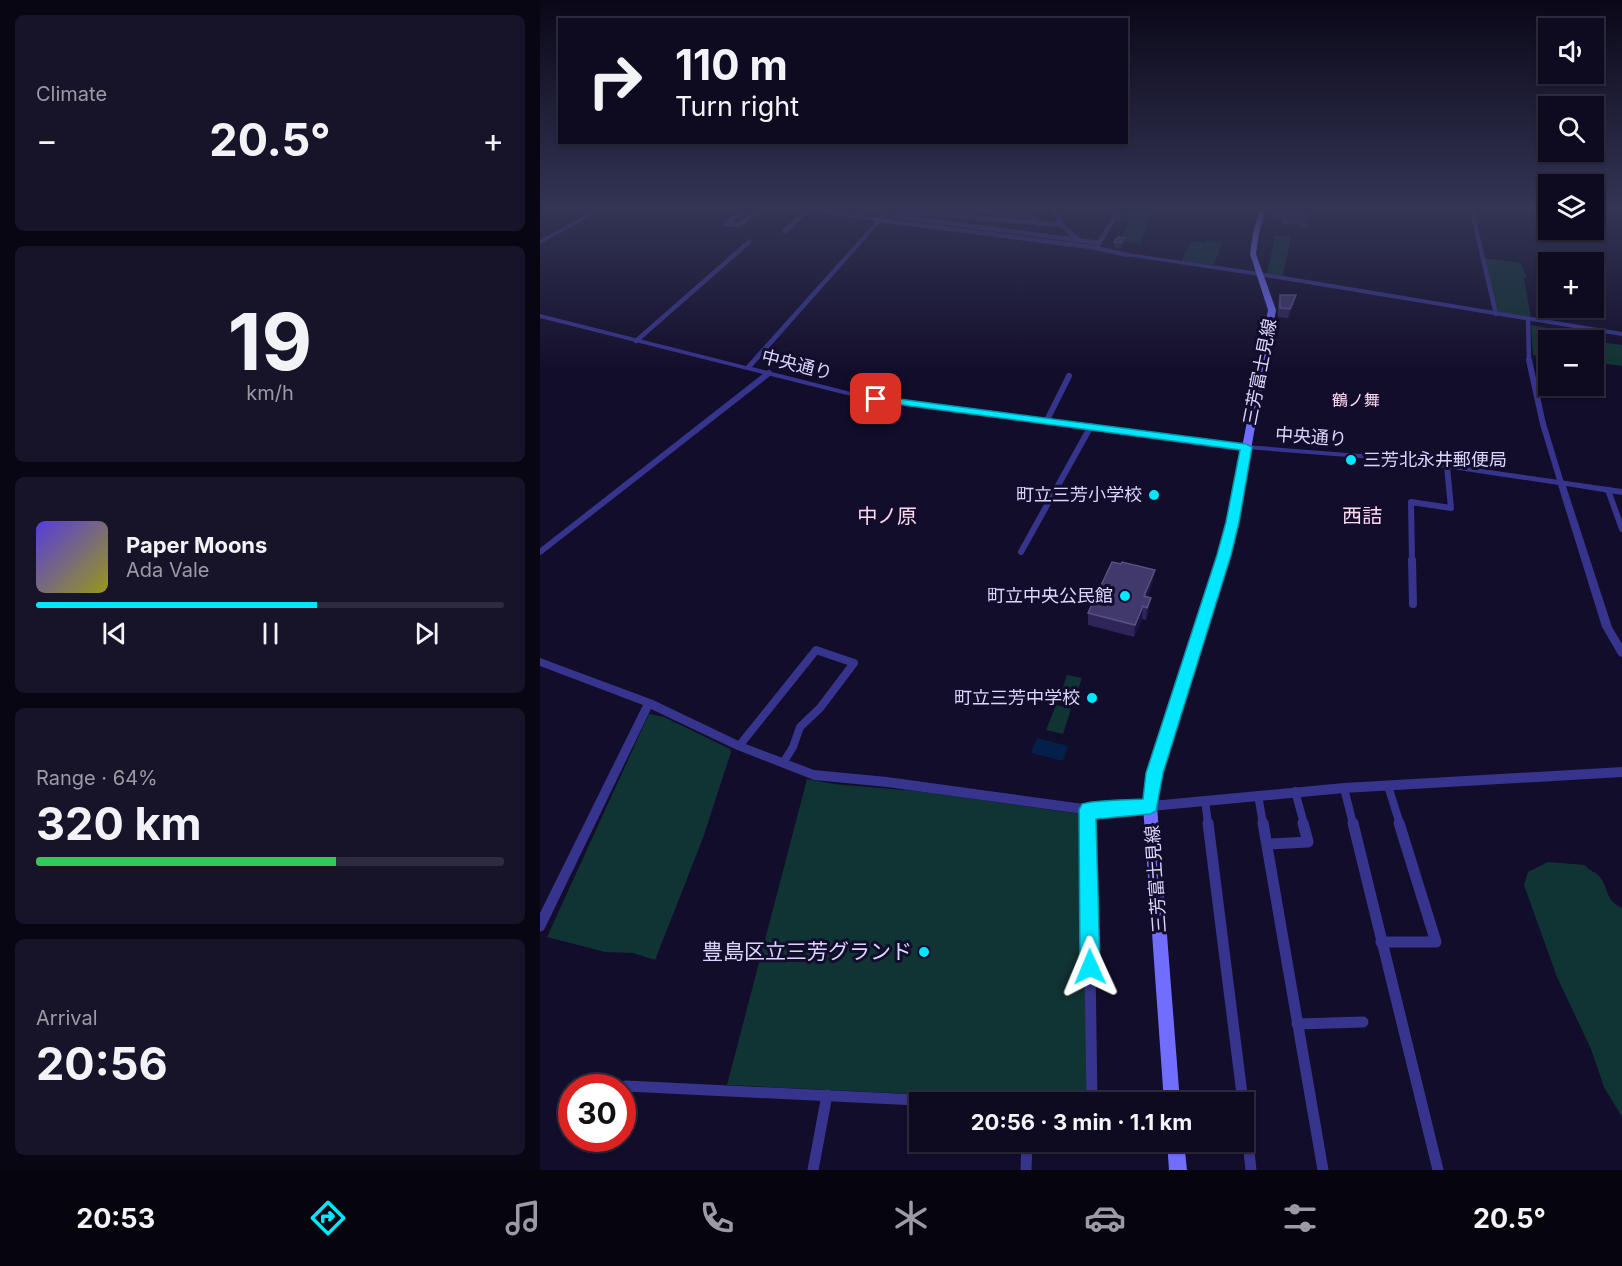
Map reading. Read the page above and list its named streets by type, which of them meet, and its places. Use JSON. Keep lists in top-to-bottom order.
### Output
{
  "streets": {
    "main road": ["三芳富士見線"],
    "street": ["中央通り"]
  },
  "crossings": [
    ["中央通り", "三芳富士見線"]
  ],
  "districts": ["鶴ノ舞", "中ノ原", "西詰"],
  "places": [
    "三芳北永井郵便局",
    "町立三芳小学校",
    "町立中央公民館",
    "町立三芳中学校",
    "豊島区立三芳グランド"
  ],
  "page": {
    "tile": [
      "Climate",
      ["19", "km/h"],
      ["Range · 64%", "320 km"],
      ["Arrival", "20:56"]
    ],
    "map_buttons": ["+", "−"],
    "turn": ["110 m", "Turn right"],
    "heat": ["−", "20.5°", "+"],
    "song": ["Paper Moons", "Ada Vale"],
    "limit": "30",
    "trip": "20:56 · 3 min · 1.1 km",
    "tabs": ["20:53", "20.5°"]
  }
}
